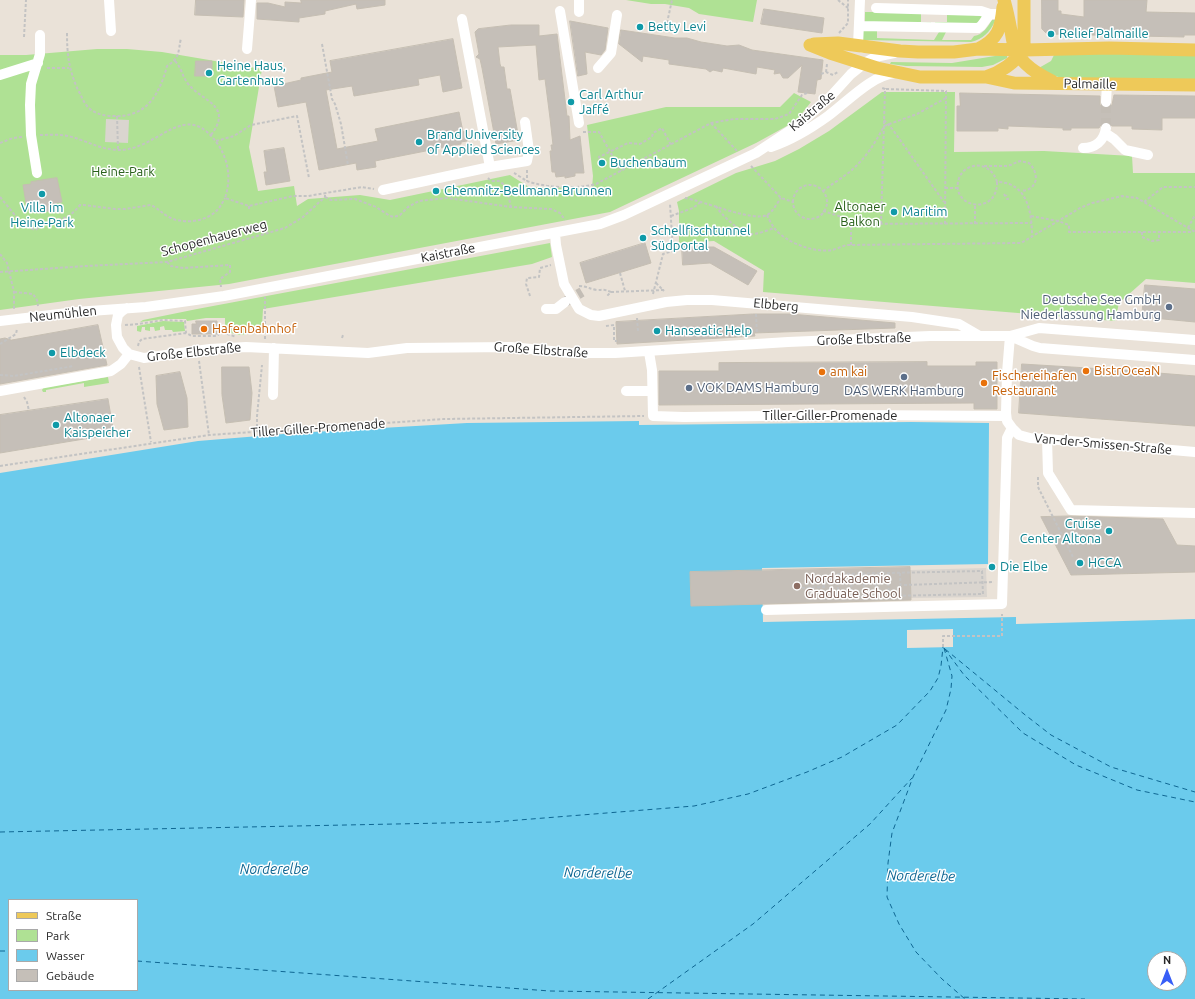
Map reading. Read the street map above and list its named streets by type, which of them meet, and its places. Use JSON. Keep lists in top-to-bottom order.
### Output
{
  "streets": {
    "main road": ["Palmaille"],
    "street": [
      "Kaistraße",
      "Elbberg",
      "Neumühlen",
      "Große Elbstraße",
      "Tiller-Giller-Promenade",
      "Van-der-Smissen-Straße"
    ],
    "path": ["Schopenhauerweg"]
  },
  "crossings": [
    ["Palmaille", "Kaistraße"],
    ["Kaistraße", "Elbberg"],
    ["Kaistraße", "Neumühlen"],
    ["Elbberg", "Große Elbstraße"]
  ],
  "water": ["Norderelbe"],
  "parks": ["Heine-Park", "Altonaer Balkon"],
  "places": [
    "Betty Levi",
    "Relief Palmaille",
    "Heine Haus, Gartenhaus",
    "Carl Arthur Jaffé",
    "Brand University of Applied Sciences",
    "Buchenbaum",
    "Chemnitz-Bellmann-Brunnen",
    "Villa im Heine-Park",
    "Maritim",
    "Schellfischtunnel Südportal",
    "Deutsche See GmbH Niederlassung Hamburg",
    "Hafenbahnhof",
    "Hanseatic Help",
    "Elbdeck",
    "BistrOceaN",
    "am kai",
    "DAS WERK Hamburg",
    "Fischereihafen Restaurant",
    "VOK DAMS Hamburg",
    "Altonaer Kaispeicher",
    "Cruise Center Altona",
    "HCCA",
    "Die Elbe",
    "Nordakademie Graduate School"
  ],
  "legend": [
    "Straße",
    "Park",
    "Wasser",
    "Gebäude"
  ],
  "north": "top"
}
